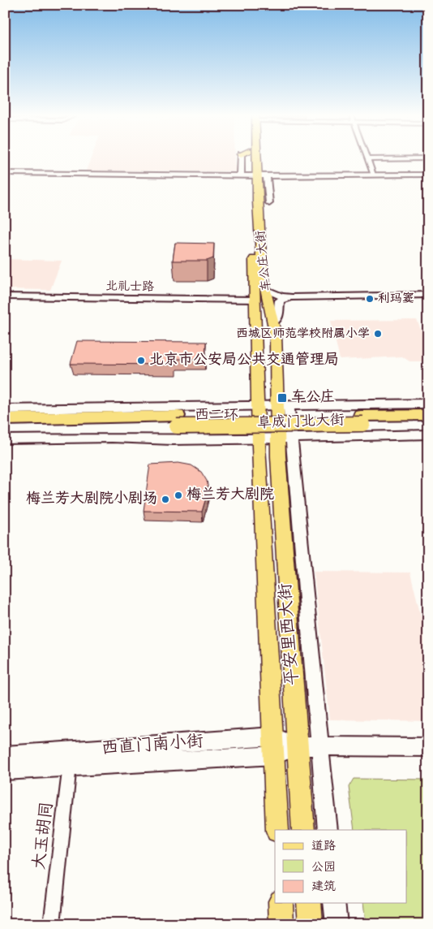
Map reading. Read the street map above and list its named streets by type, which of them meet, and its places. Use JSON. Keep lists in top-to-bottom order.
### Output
{
  "streets": {
    "highway": ["西二环"],
    "main road": ["车公庄大街", "平安里西大街"],
    "street": [
      "北礼士路",
      "阜成门北大街",
      "西直门南小街",
      "大玉胡同"
    ]
  },
  "crossings": [
    ["车公庄大街", "北礼士路"],
    ["车公庄大街", "阜成门北大街"],
    ["车公庄大街", "平安里西大街"],
    ["阜成门北大街", "平安里西大街"],
    ["平安里西大街", "西直门南小街"],
    ["西直门南小街", "大玉胡同"]
  ],
  "places": {
    "other": [
      "利玛窦",
      "西城区师范学校附属小学",
      "北京市公安局公共交通管理局",
      "梅兰芳大剧院",
      "梅兰芳大剧院小剧场"
    ],
    "transit": ["车公庄"]
  },
  "legend": ["道路", "公园", "建筑"]
}
